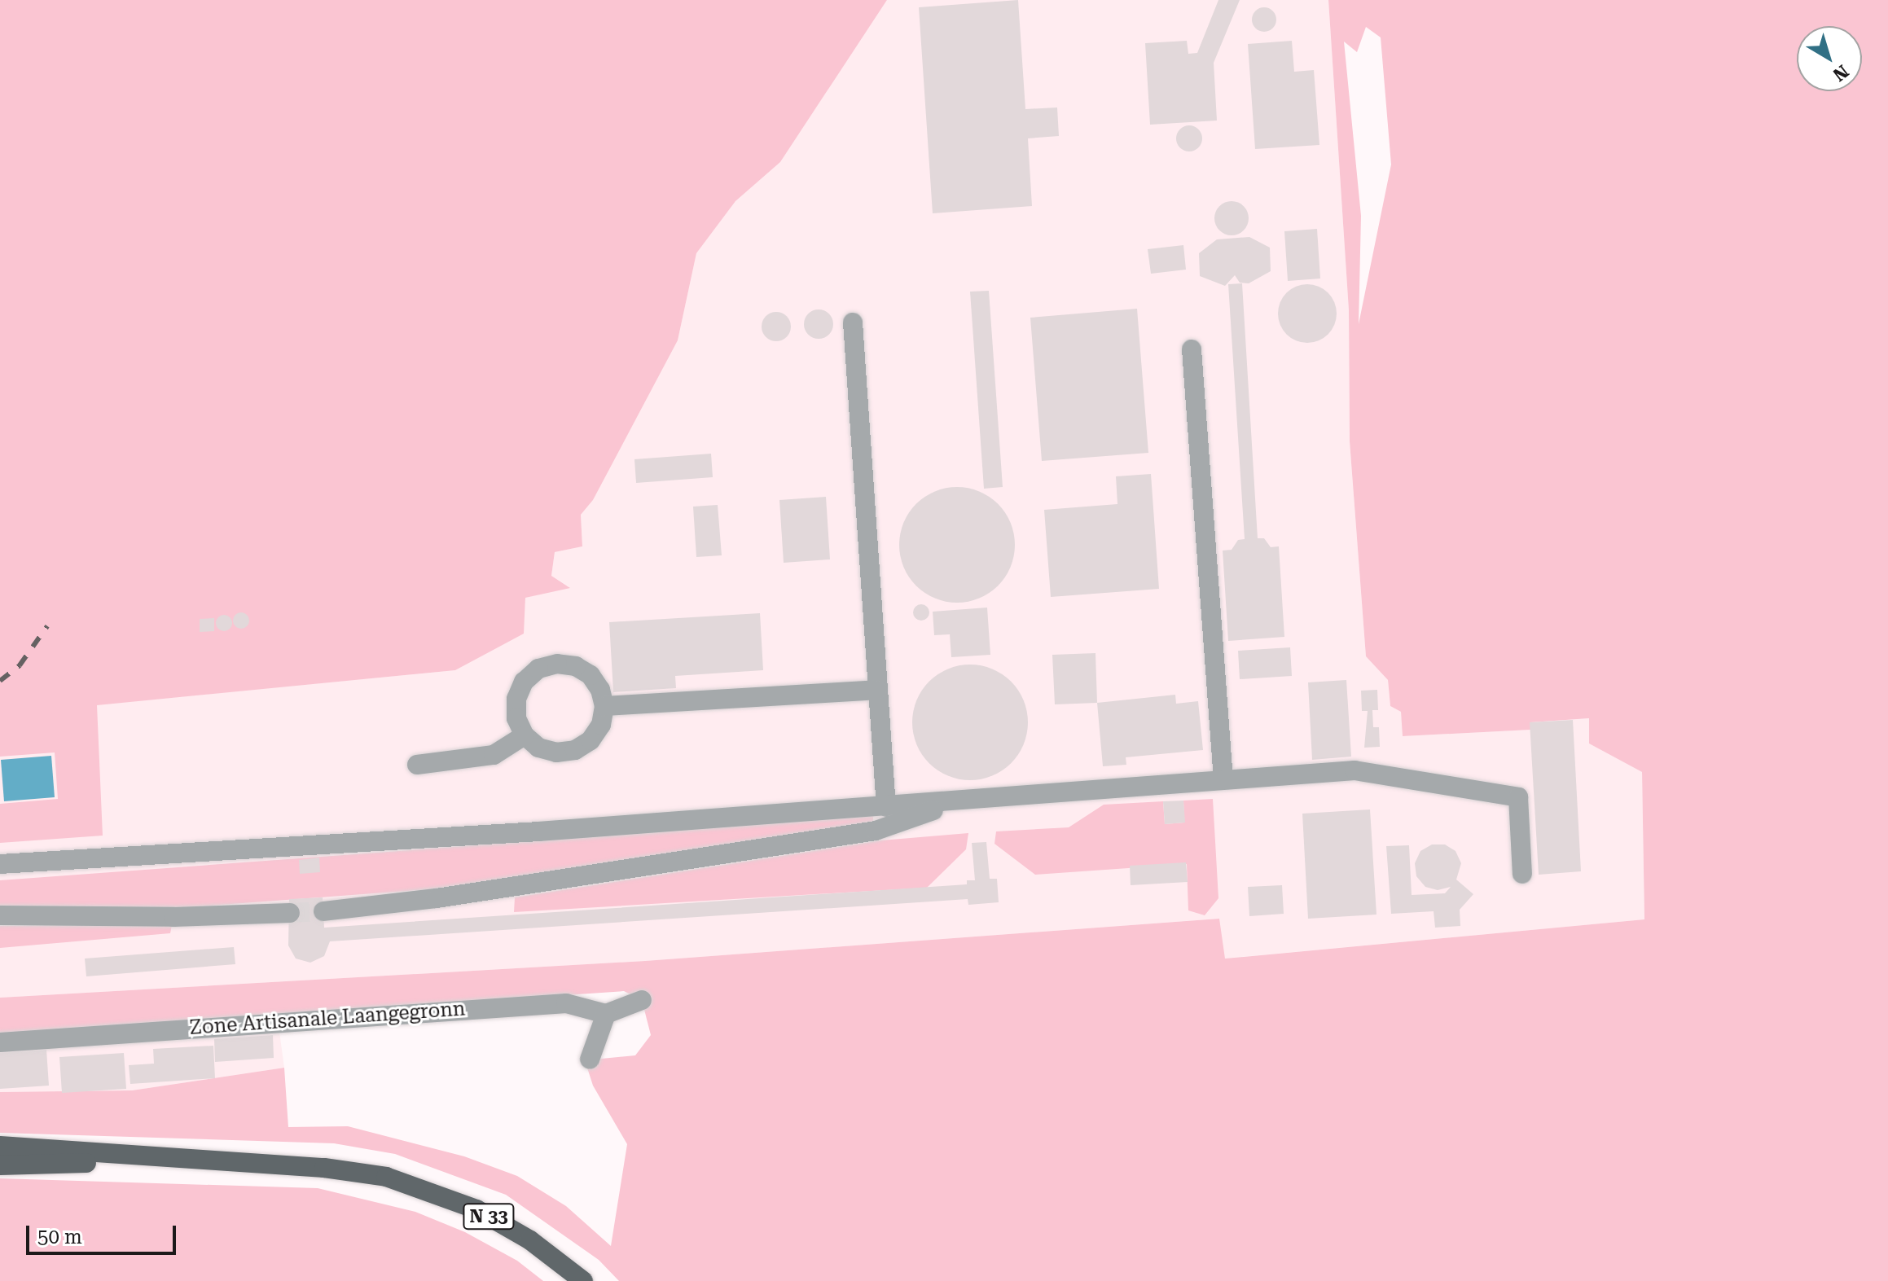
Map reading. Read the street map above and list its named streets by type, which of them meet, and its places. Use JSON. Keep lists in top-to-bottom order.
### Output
{
  "streets": {
    "main road": ["N 33"],
    "lane": ["Zone Artisanale Laangegronn"]
  },
  "scale_bar": "50 m",
  "north": "bottom right"
}
